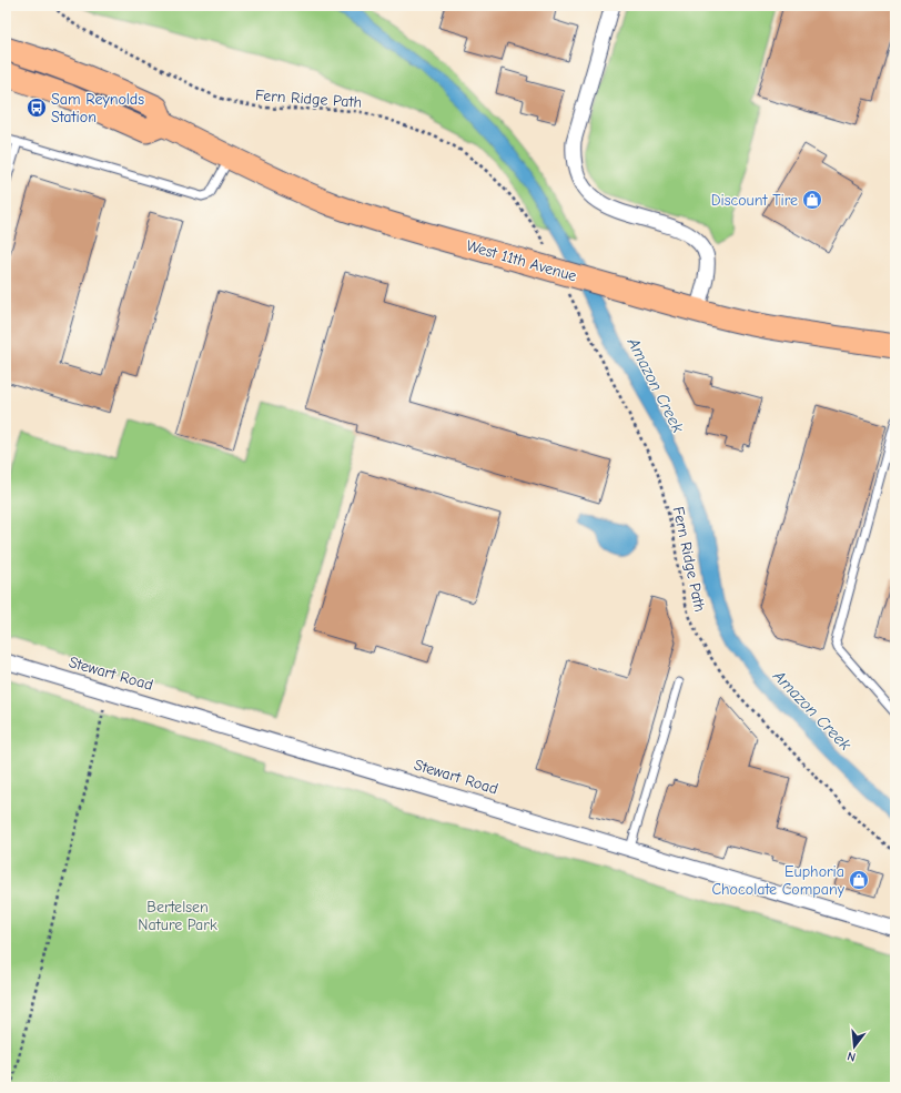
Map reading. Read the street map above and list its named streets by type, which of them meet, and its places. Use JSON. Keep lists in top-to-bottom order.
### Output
{
  "streets": {
    "main road": ["West 11th Avenue"],
    "street": ["Stewart Road"],
    "path": ["Fern Ridge Path"]
  },
  "water": ["Amazon Creek"],
  "parks": ["Bertelsen Nature Park"],
  "places": {
    "bus stop": ["Sam Reynolds Station"],
    "shop": ["Discount Tire", "Euphoria Chocolate Company"]
  },
  "north": "bottom"
}
